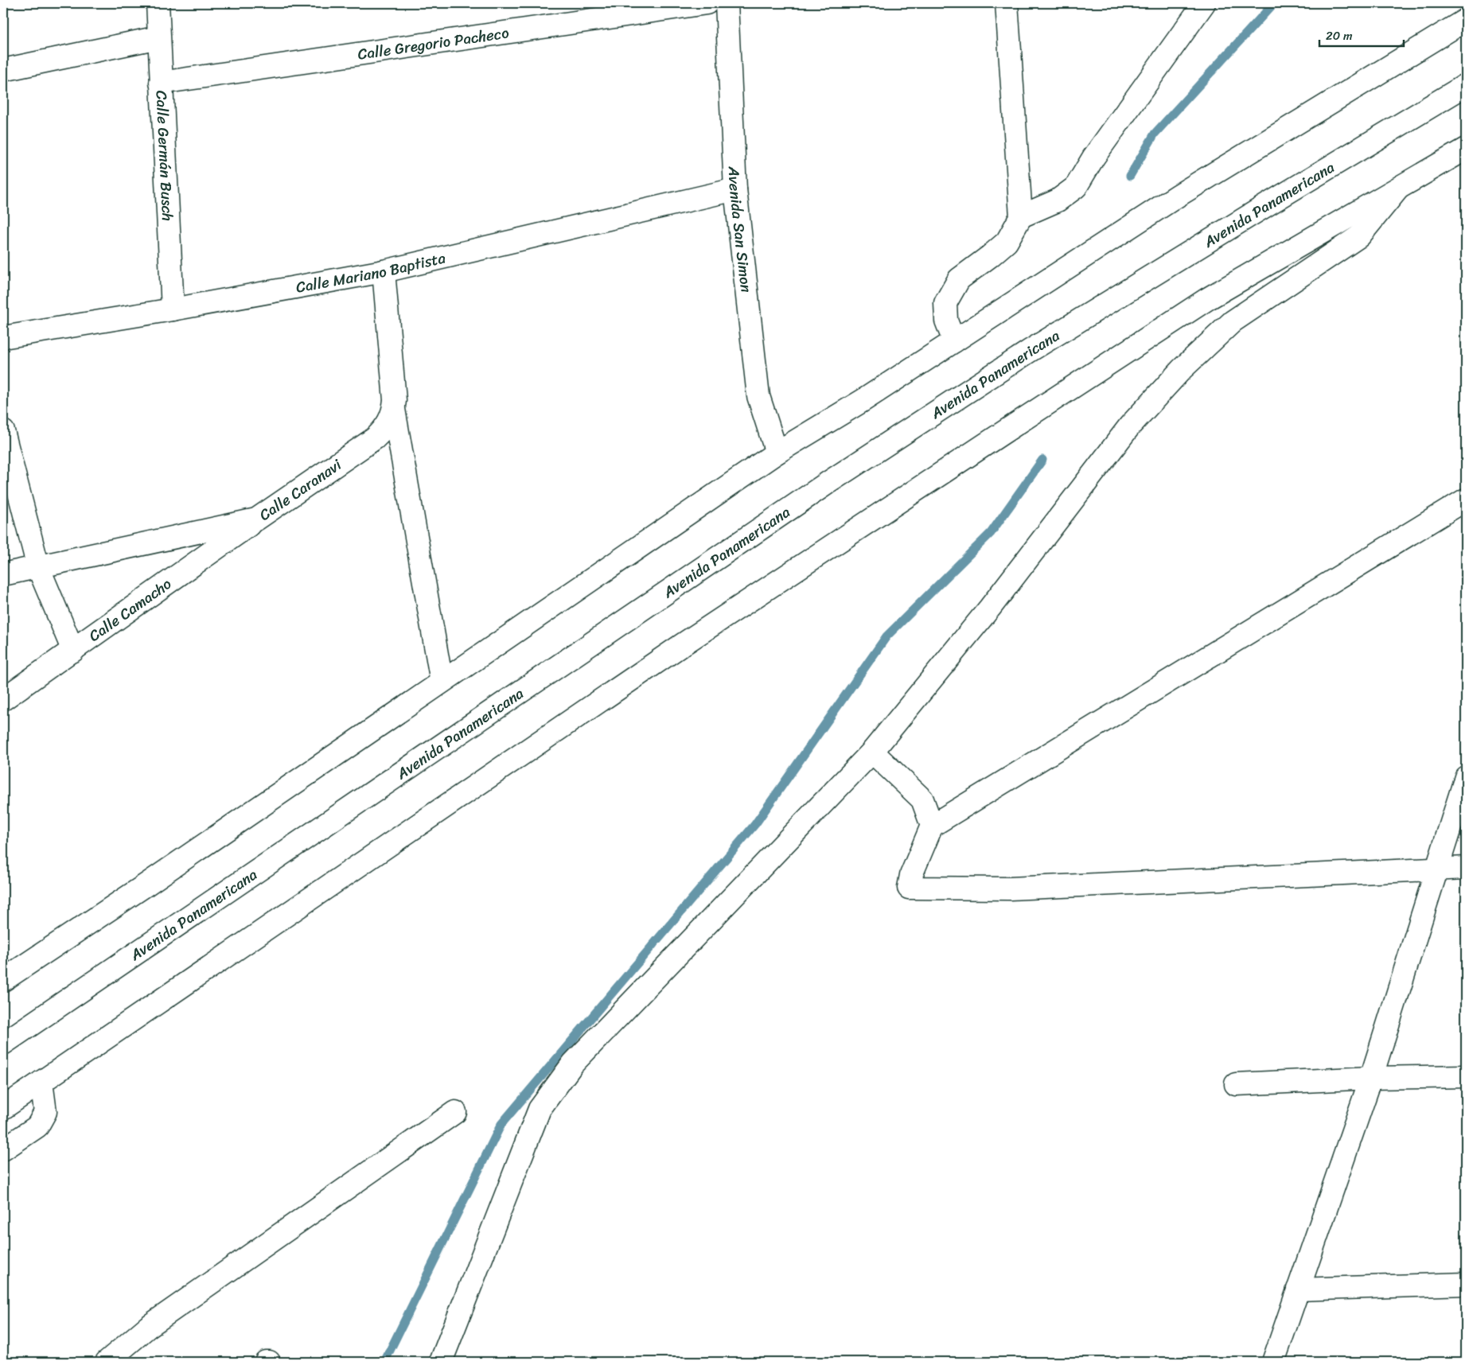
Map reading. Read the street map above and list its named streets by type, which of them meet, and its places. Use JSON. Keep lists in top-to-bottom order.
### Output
{
  "streets": {
    "main road": [
      "Calle Gregorio Pacheco",
      "Calle Germán Busch",
      "Avenida Panamericana",
      "Avenida San Simon",
      "Calle Mariano Baptista",
      "Calle Caranavi",
      "Calle Camacho"
    ]
  },
  "crossings": [
    ["Calle Gregorio Pacheco", "Calle Germán Busch"],
    ["Calle Germán Busch", "Calle Mariano Baptista"],
    ["Avenida San Simon", "Calle Mariano Baptista"],
    ["Calle Mariano Baptista", "Calle Caranavi"],
    ["Calle Caranavi", "Calle Camacho"]
  ],
  "scale_bar": "20 m"
}
